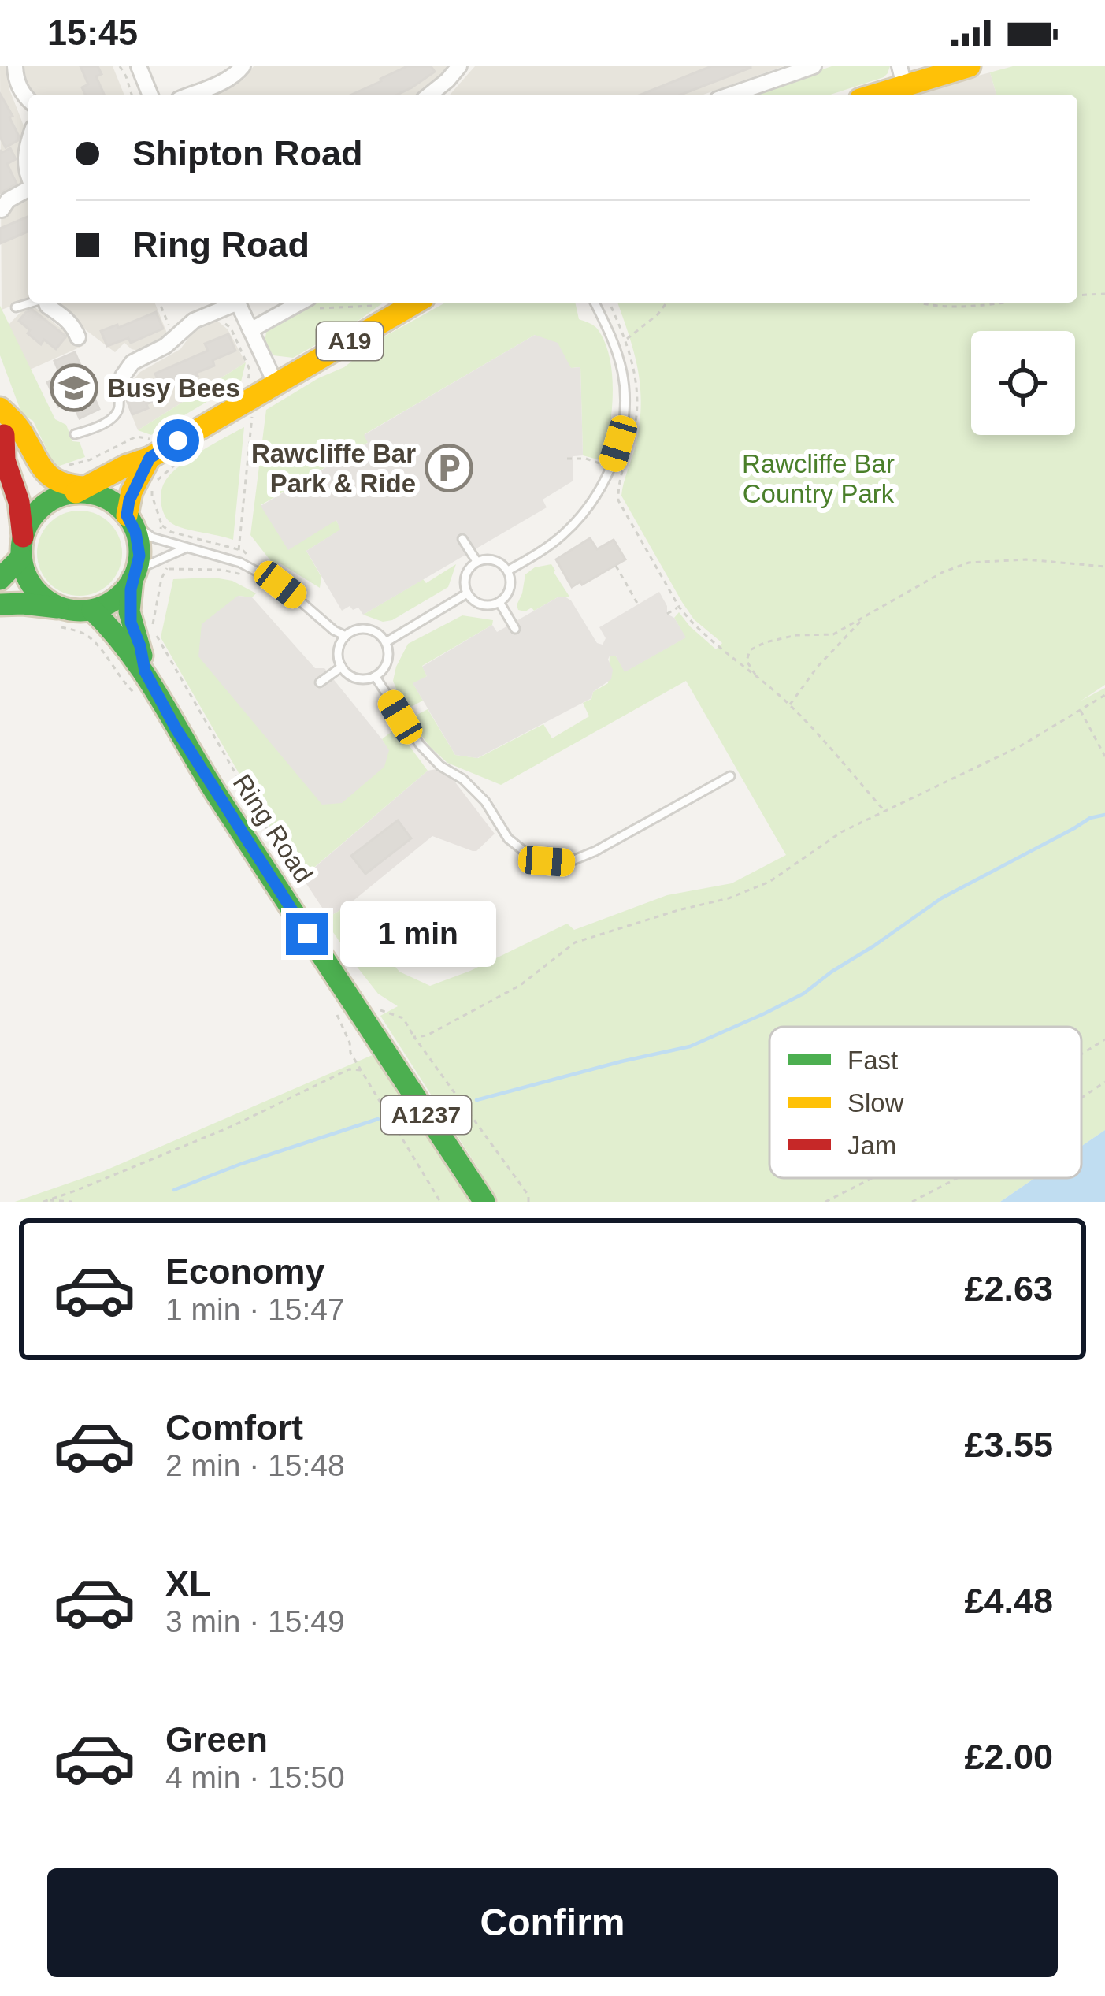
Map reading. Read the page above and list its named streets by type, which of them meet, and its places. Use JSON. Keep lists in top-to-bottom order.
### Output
{
  "streets": {
    "main road": ["A19", "Ring Road", "A1237"]
  },
  "crossings": [
    ["A19", "Ring Road"]
  ],
  "parks": ["Rawcliffe Bar Country Park"],
  "places": {
    "school or university": ["Busy Bees"],
    "parking": ["Rawcliffe Bar Park & Ride"]
  },
  "legend": ["Fast", "Slow", "Jam"],
  "page": {
    "status": "15:45",
    "banner": ["Shipton Road", "Ring Road"],
    "bubble": "1 min",
    "list": [
      {
        "name": "Economy",
        "note": "1 min · 15:47",
        "value": "£2.63"
      },
      {
        "name": "Comfort",
        "note": "2 min · 15:48",
        "value": "£3.55"
      },
      {
        "name": "XL",
        "note": "3 min · 15:49",
        "value": "£4.48"
      },
      {
        "name": "Green",
        "note": "4 min · 15:50",
        "value": "£2.00"
      }
    ],
    "buttons": "Confirm"
  }
}
